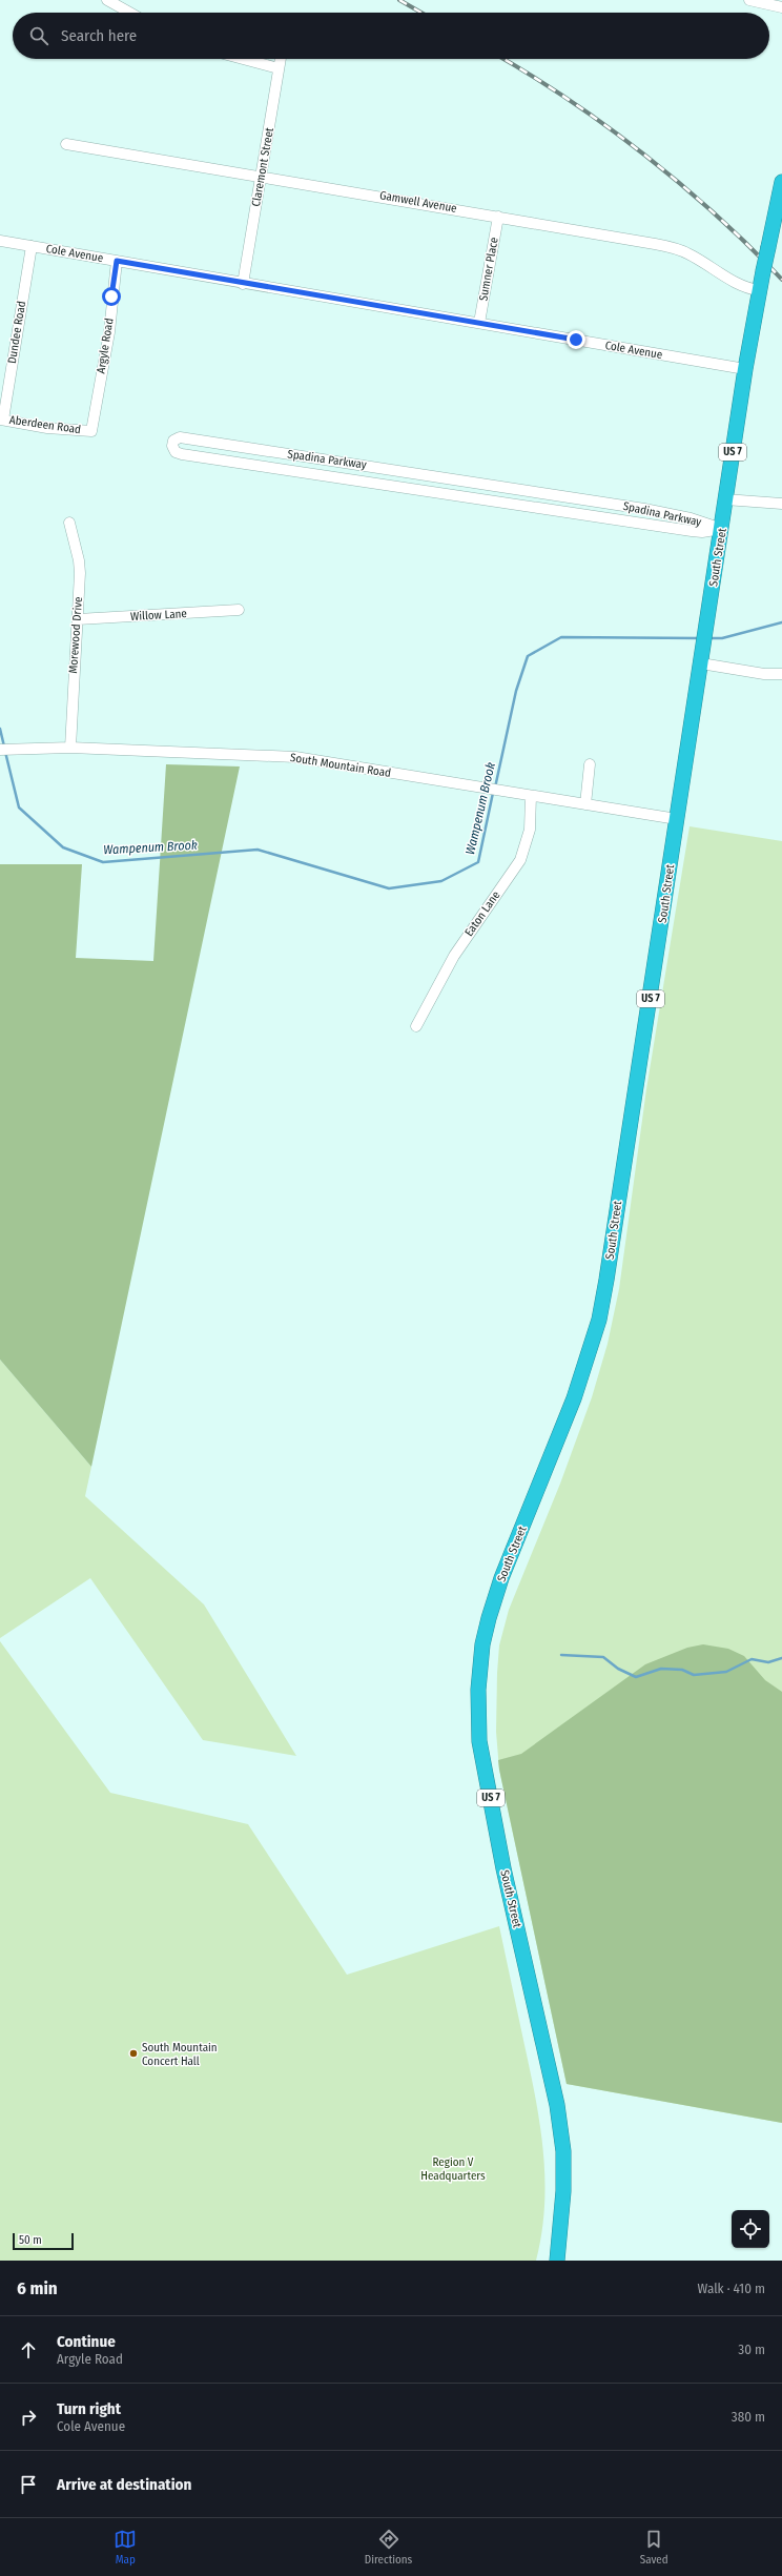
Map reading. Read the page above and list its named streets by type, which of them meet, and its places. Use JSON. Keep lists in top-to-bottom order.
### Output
{
  "streets": {
    "highway": ["US 7", "South Street"],
    "street": [
      "Claremont Street",
      "Gamwell Avenue",
      "Cole Avenue",
      "Sumner Place",
      "Dundee Road",
      "Argyle Road",
      "Aberdeen Road",
      "Spadina Parkway",
      "Willow Lane",
      "Morewood Drive",
      "South Mountain Road",
      "Eaton Lane"
    ]
  },
  "crossings": [
    ["Claremont Street", "Gamwell Avenue"],
    ["Claremont Street", "Cole Avenue"],
    ["Gamwell Avenue", "Sumner Place"],
    ["Gamwell Avenue", "South Street"],
    ["Cole Avenue", "Sumner Place"],
    ["Cole Avenue", "Dundee Road"],
    ["Cole Avenue", "Argyle Road"],
    ["Cole Avenue", "South Street"],
    ["Dundee Road", "Aberdeen Road"],
    ["Argyle Road", "Aberdeen Road"],
    ["Spadina Parkway", "South Street"],
    ["South Street", "South Mountain Road"],
    ["Willow Lane", "Morewood Drive"],
    ["Morewood Drive", "South Mountain Road"],
    ["South Mountain Road", "Eaton Lane"]
  ],
  "water": ["Wampenum Brook"],
  "parks": ["Region V Headquarters"],
  "places": ["South Mountain Concert Hall"],
  "scale_bar": "50 m",
  "page": {
    "search": "Search here",
    "scale": "50 m",
    "heading": ["6 min", "Walk · 410 m"],
    "list": [
      ["Continue", "Argyle Road", "30 m"],
      ["Turn right", "Cole Avenue", "380 m"],
      "Arrive at destination"
    ],
    "nav": ["Map", "Directions", "Saved"]
  }
}
